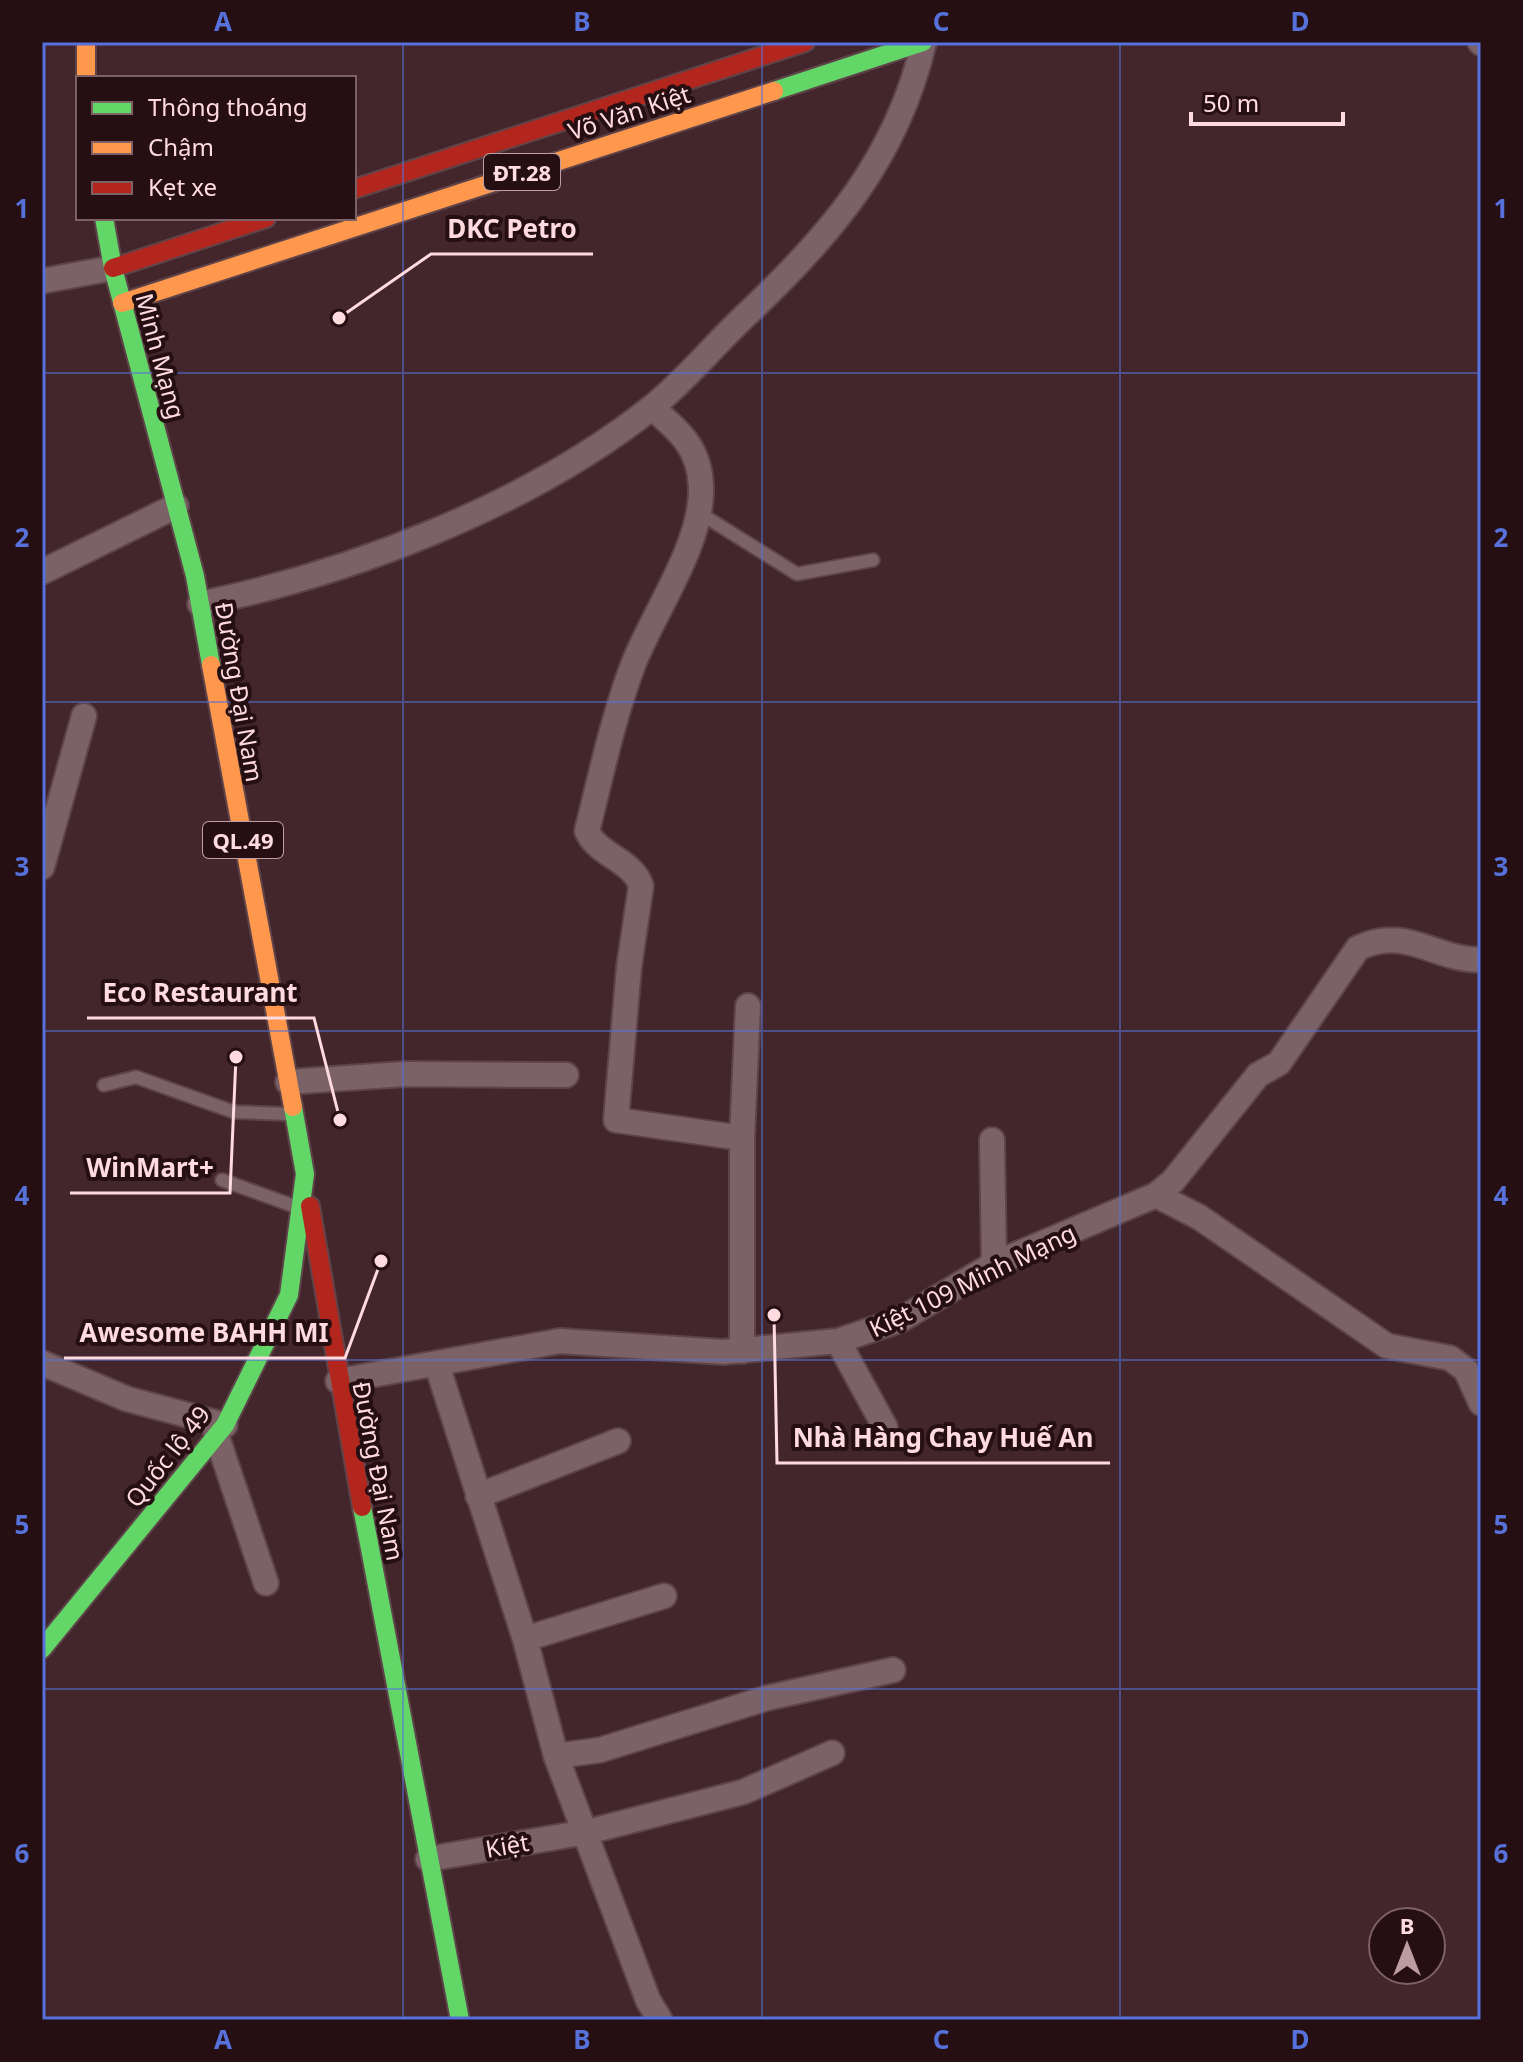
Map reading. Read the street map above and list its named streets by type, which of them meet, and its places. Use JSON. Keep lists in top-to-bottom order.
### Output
{
  "streets": {
    "main road": [
      "Võ Văn Kiệt",
      "ĐT.28",
      "Minh Mạng",
      "Đường Đại Nam",
      "QL.49",
      "Quốc lộ 49"
    ],
    "street": ["Kiệt 109 Minh Mạng", "Kiệt"]
  },
  "crossings": [
    ["Võ Văn Kiệt", "Minh Mạng"],
    ["Minh Mạng", "Đường Đại Nam"],
    ["Đường Đại Nam", "Kiệt 109 Minh Mạng"],
    ["Đường Đại Nam", "Quốc lộ 49"],
    ["Đường Đại Nam", "Kiệt"]
  ],
  "places": [
    "DKC Petro",
    "WinMart+",
    "Eco Restaurant",
    "Awesome BAHH MI",
    "Nhà Hàng Chay Huế An"
  ],
  "legend": ["Thông thoáng", "Chậm", "Kẹt xe"],
  "scale_bar": "50 m",
  "north": "top",
  "grid": {
    "columns": [
      "A",
      "B",
      "C",
      "D"
    ],
    "rows": [
      "1",
      "2",
      "3",
      "4",
      "5",
      "6"
    ]
  }
}
